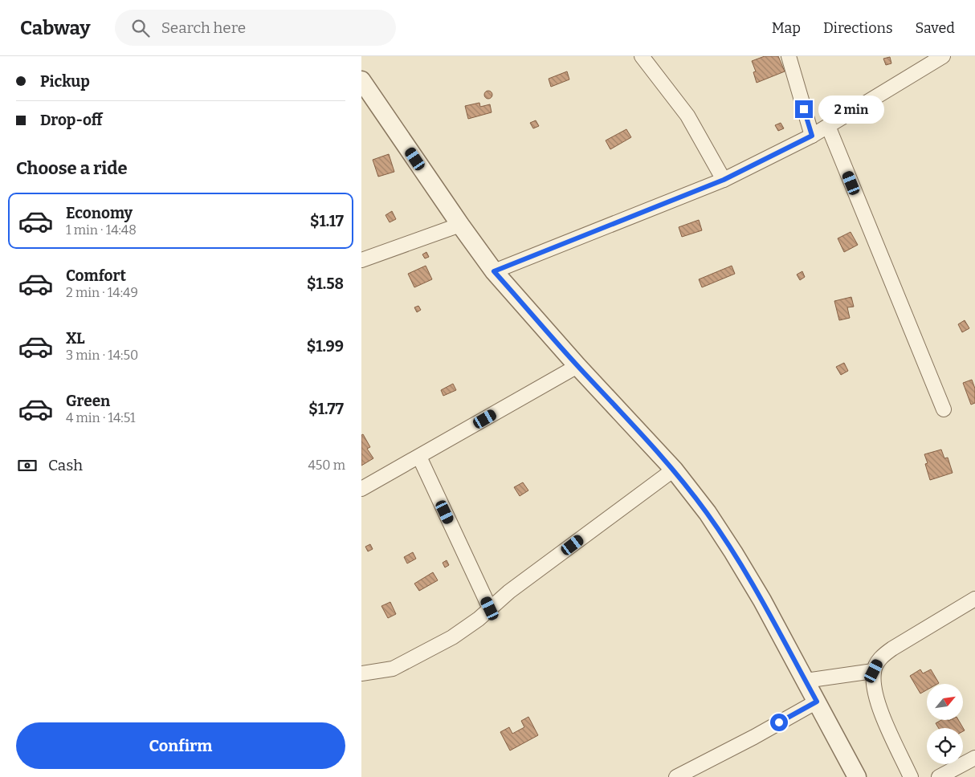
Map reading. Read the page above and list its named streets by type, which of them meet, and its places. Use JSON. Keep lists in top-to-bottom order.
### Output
{
  "north": "top right",
  "page": {
    "header": "Cabway",
    "search": "Search here",
    "nav": ["Map", "Directions", "Saved"],
    "banner": ["Pickup", "Drop-off"],
    "bubble": "2 min",
    "heading": "Choose a ride",
    "list": [
      {
        "name": "Economy",
        "note": "1 min · 14:48",
        "value": "$1.17"
      },
      {
        "name": "Comfort",
        "note": "2 min · 14:49",
        "value": "$1.58"
      },
      {
        "name": "XL",
        "note": "3 min · 14:50",
        "value": "$1.99"
      },
      {
        "name": "Green",
        "note": "4 min · 14:51",
        "value": "$1.77"
      }
    ],
    "pay": ["Cash", "450 m"],
    "buttons": "Confirm"
  }
}
